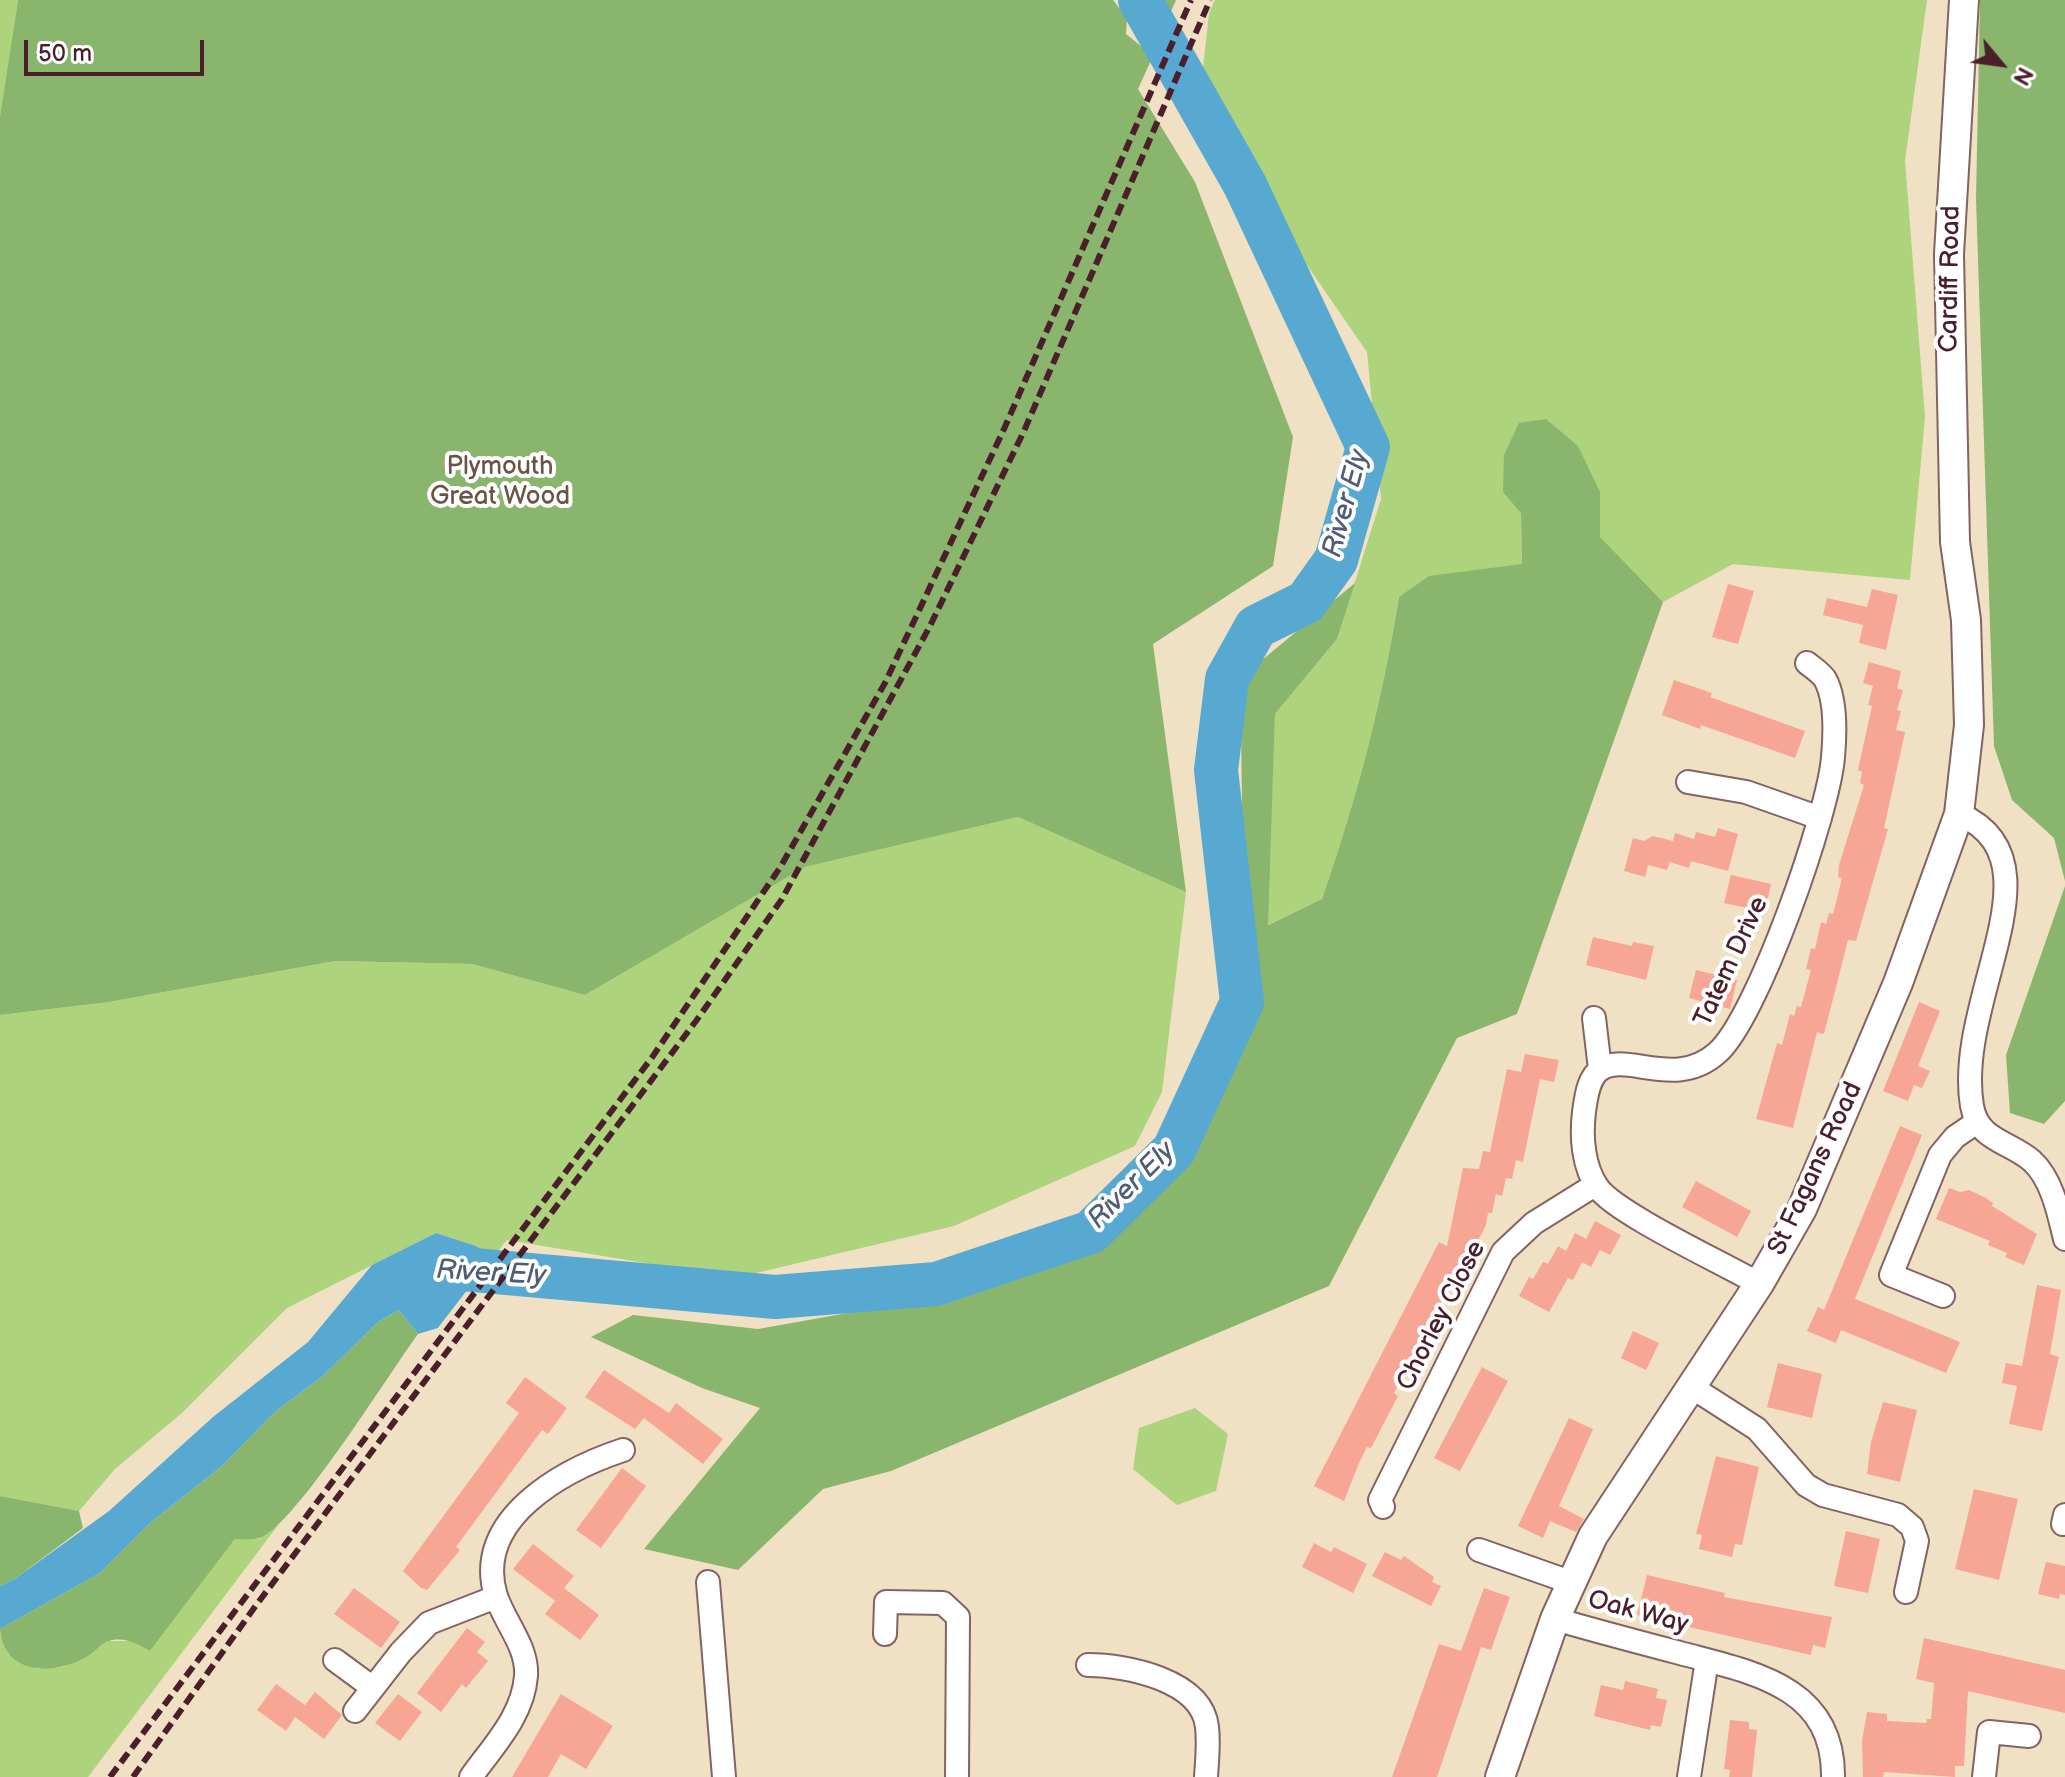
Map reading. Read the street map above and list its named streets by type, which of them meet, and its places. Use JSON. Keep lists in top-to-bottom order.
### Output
{
  "streets": {
    "street": [
      "Cardiff Road",
      "Tatem Drive",
      "St Fagans Road",
      "Chorley Close",
      "Oak Way"
    ]
  },
  "crossings": [
    ["Cardiff Road", "St Fagans Road"],
    ["St Fagans Road", "Oak Way"]
  ],
  "water": ["River Ely"],
  "parks": ["Plymouth Great Wood"],
  "scale_bar": "50 m",
  "north": "bottom right"
}
